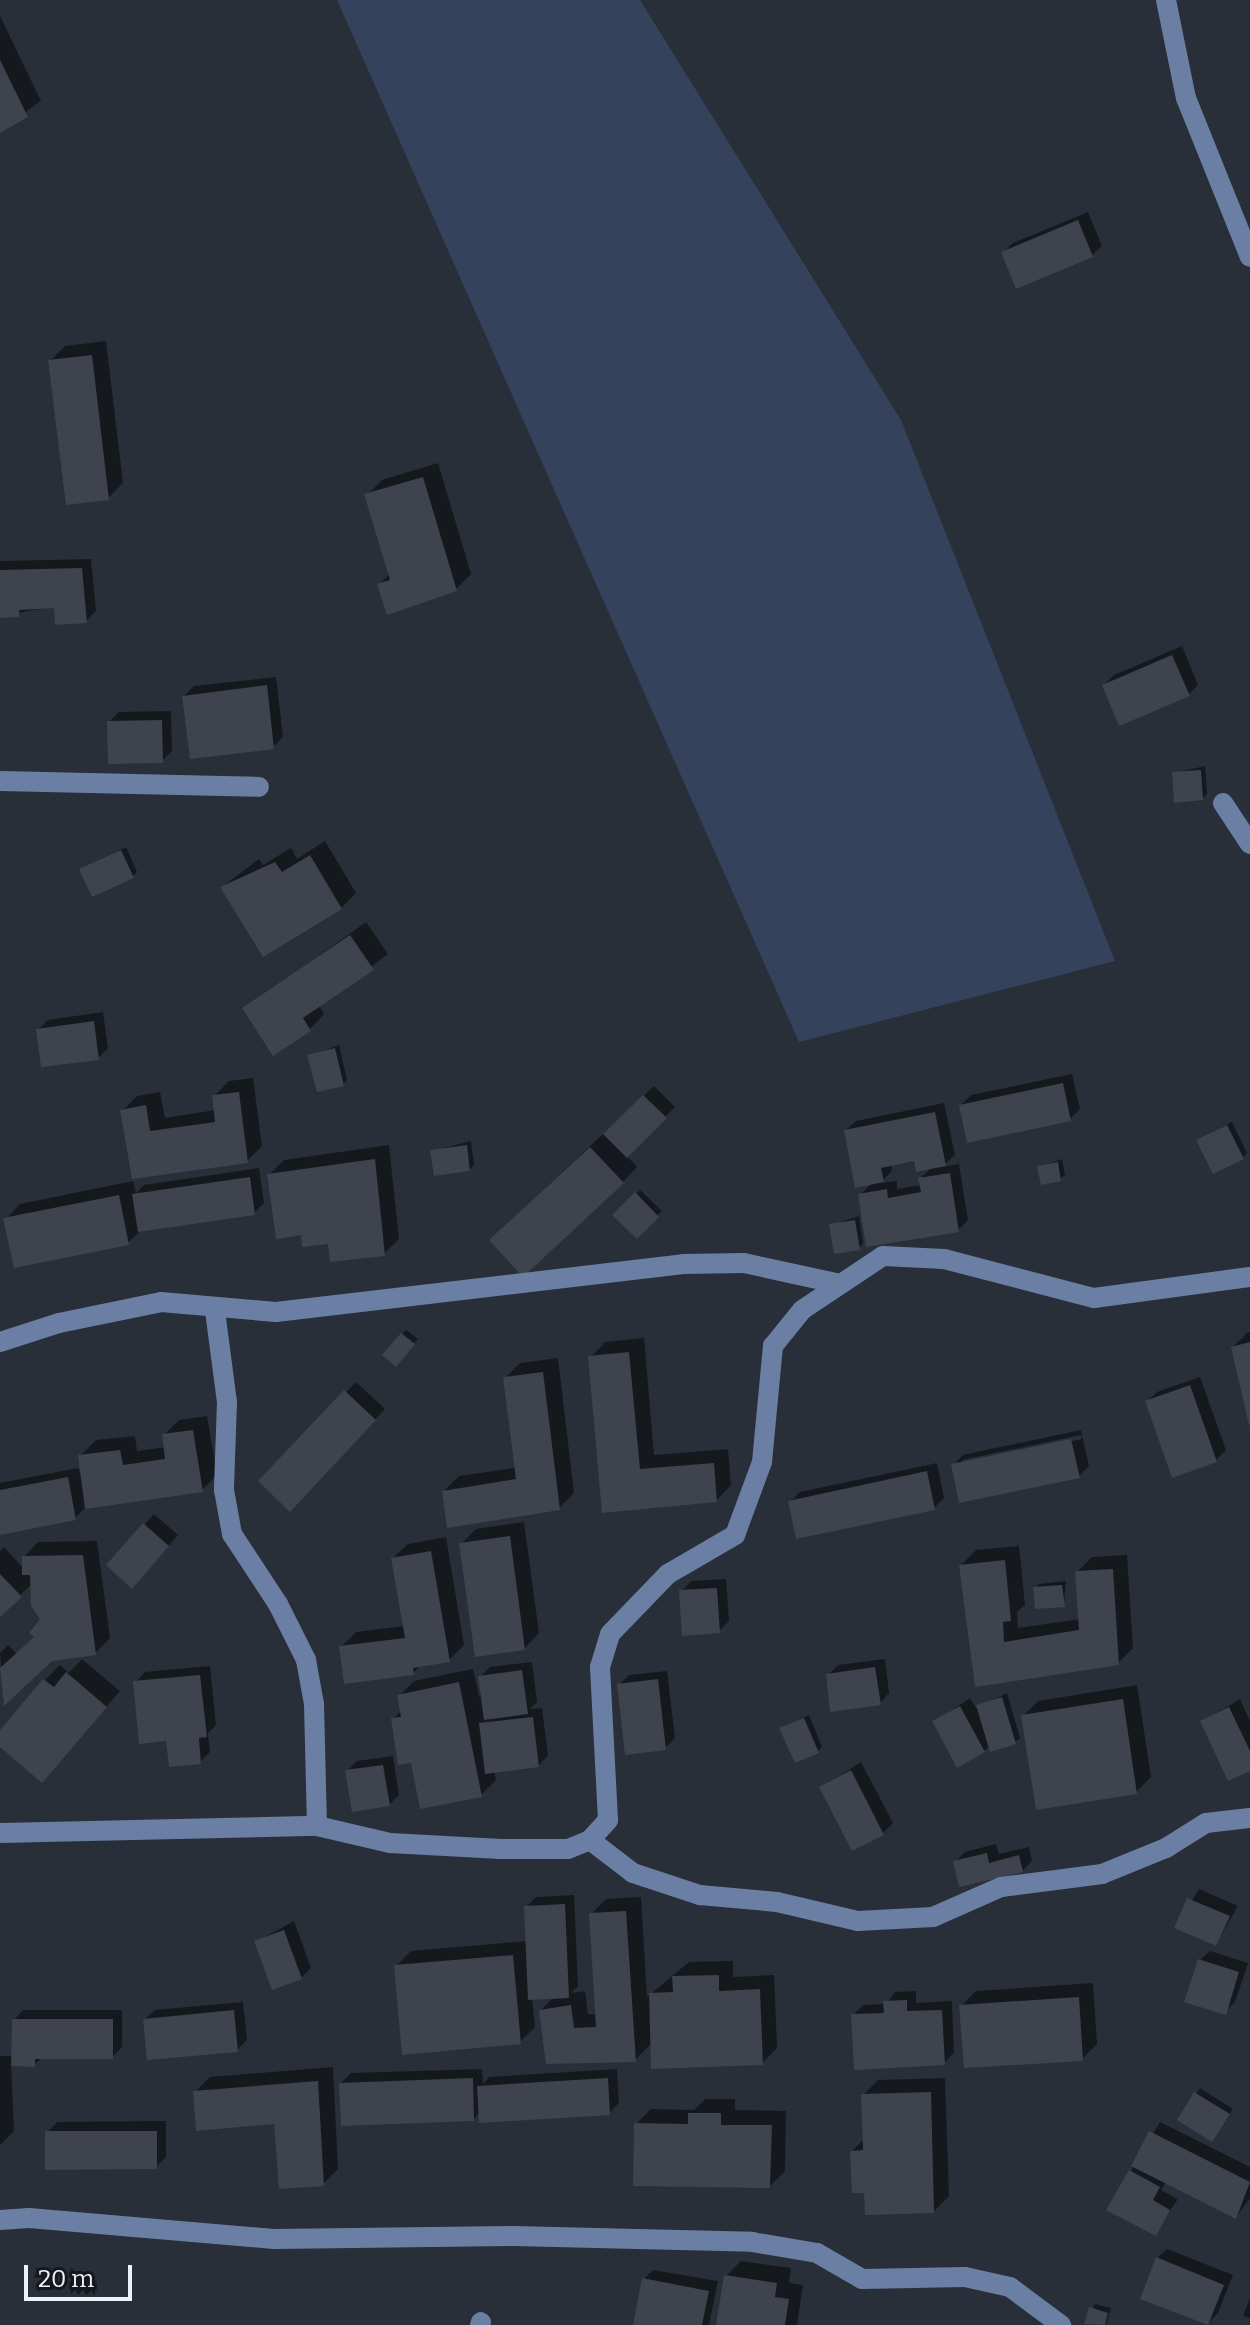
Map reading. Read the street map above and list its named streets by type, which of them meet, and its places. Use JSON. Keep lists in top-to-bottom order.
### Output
{
  "scale_bar": "20 m"
}
